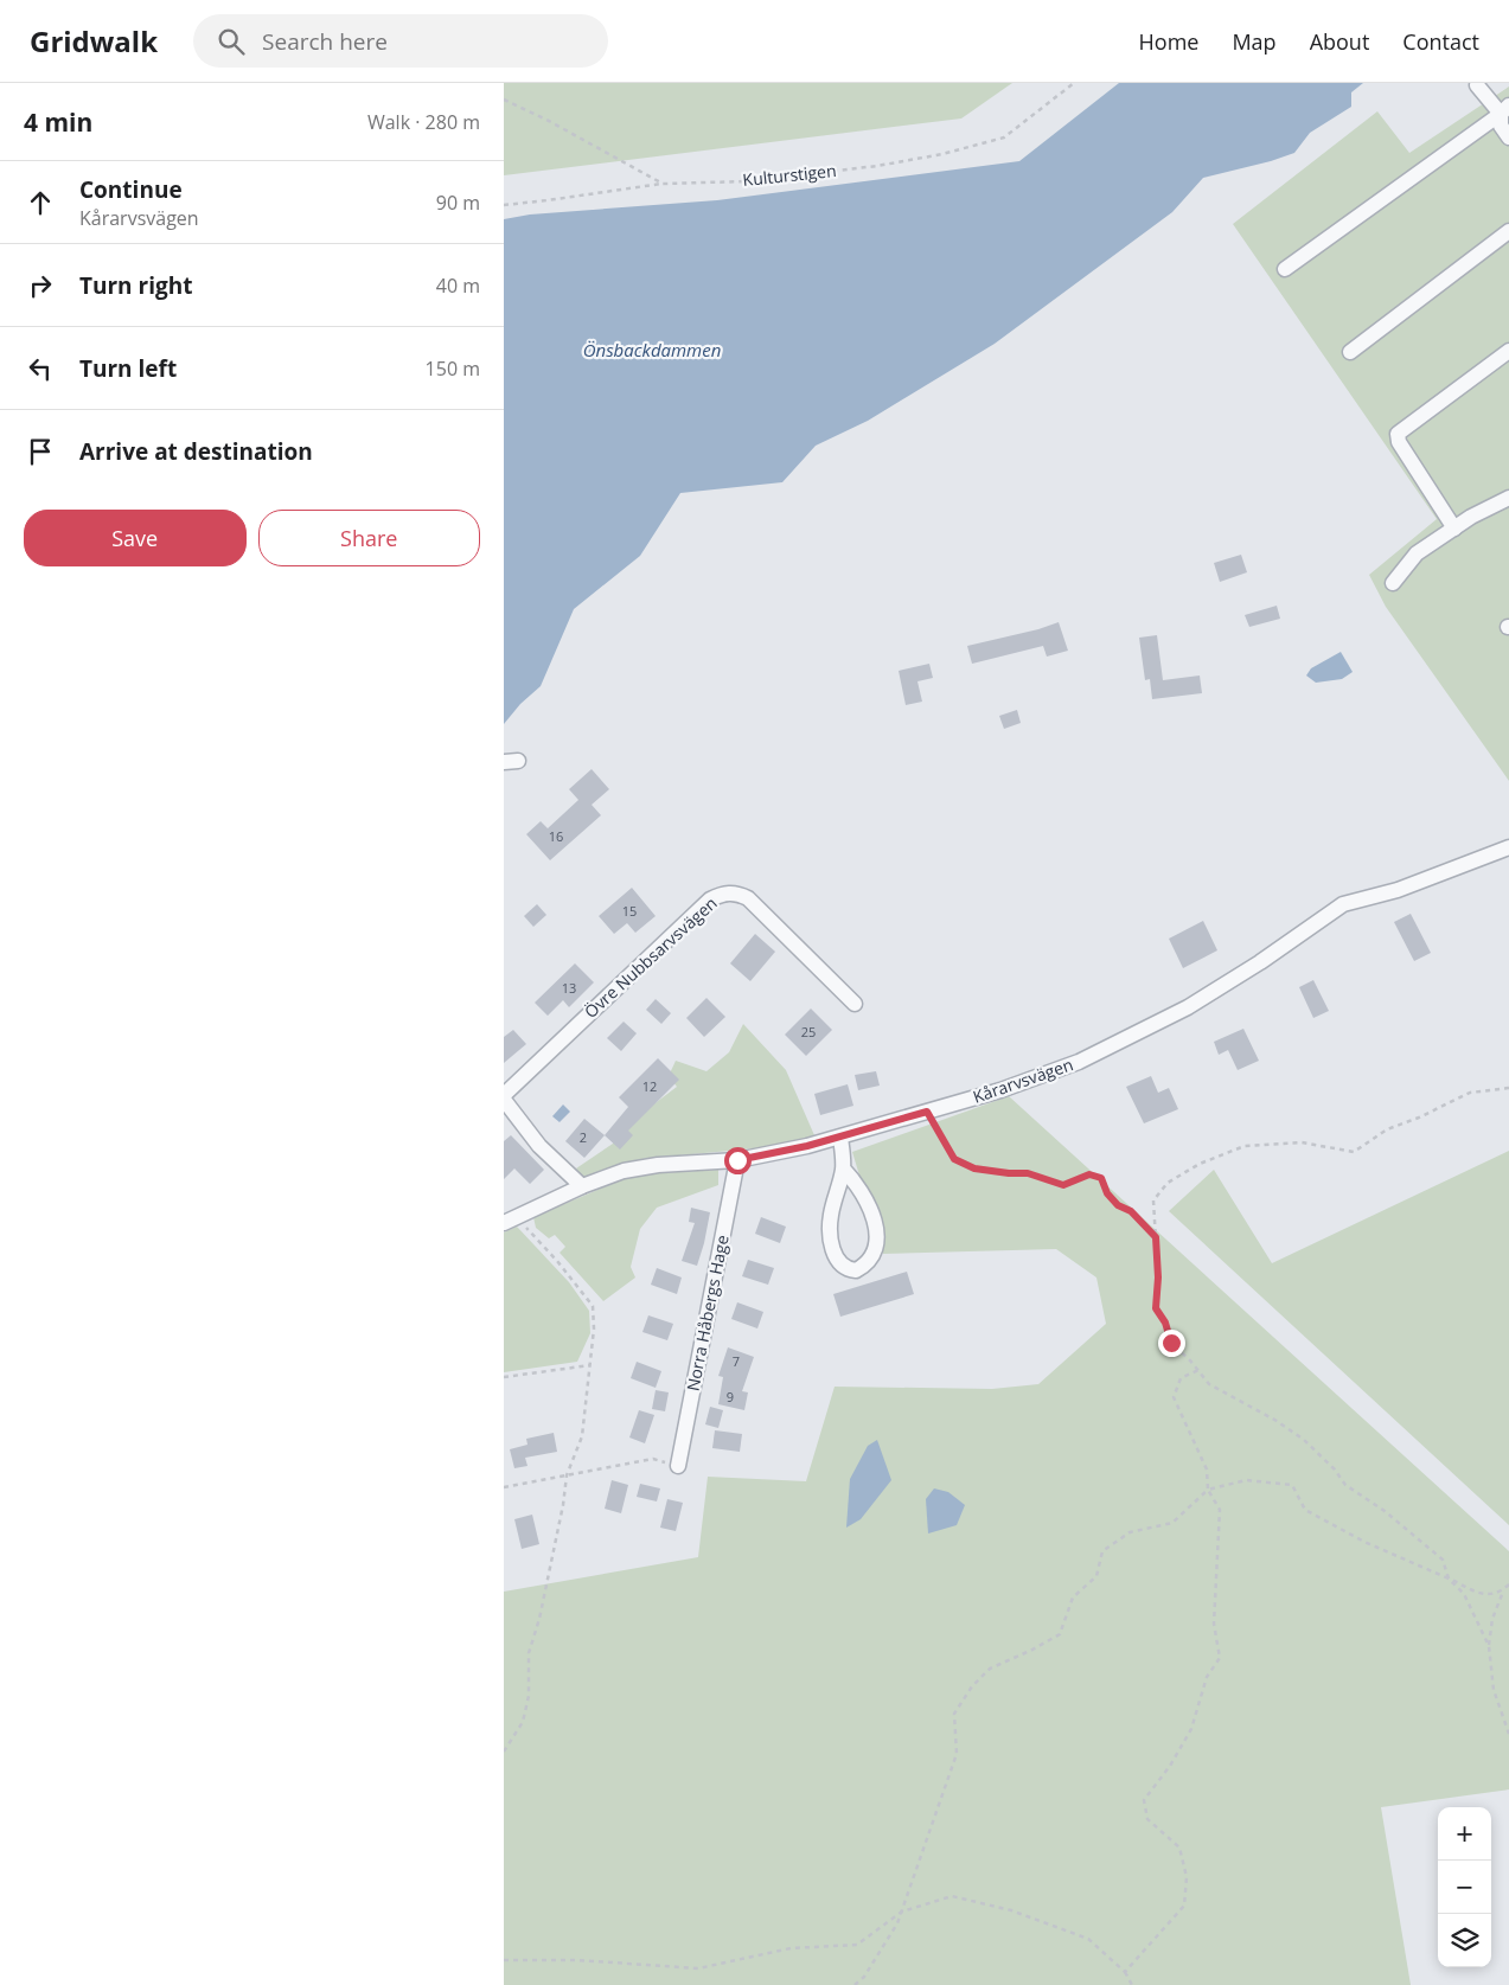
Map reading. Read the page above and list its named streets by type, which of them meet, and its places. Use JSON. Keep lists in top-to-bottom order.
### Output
{
  "streets": {
    "street": ["Övre Nubbsarvsvägen", "Kårarvsvägen", "Norra Håbergs Hage"],
    "path": ["Kulturstigen"]
  },
  "crossings": [
    ["Kårarvsvägen", "Norra Håbergs Hage"]
  ],
  "water": ["Önsbackdammen"],
  "house_numbers": [
    "16",
    "15",
    "13",
    "25",
    "12",
    "2",
    "7",
    "9"
  ],
  "page": {
    "header": "Gridwalk",
    "search": "Search here",
    "nav": [
      "Home",
      "Map",
      "About",
      "Contact"
    ],
    "heading": ["4 min", "Walk · 280 m"],
    "list": [
      ["Continue", "Kårarvsvägen", "90 m"],
      ["Turn right", "40 m"],
      ["Turn left", "150 m"],
      "Arrive at destination"
    ],
    "buttons": ["Save", "Share"],
    "map_buttons": ["+", "−"]
  }
}
